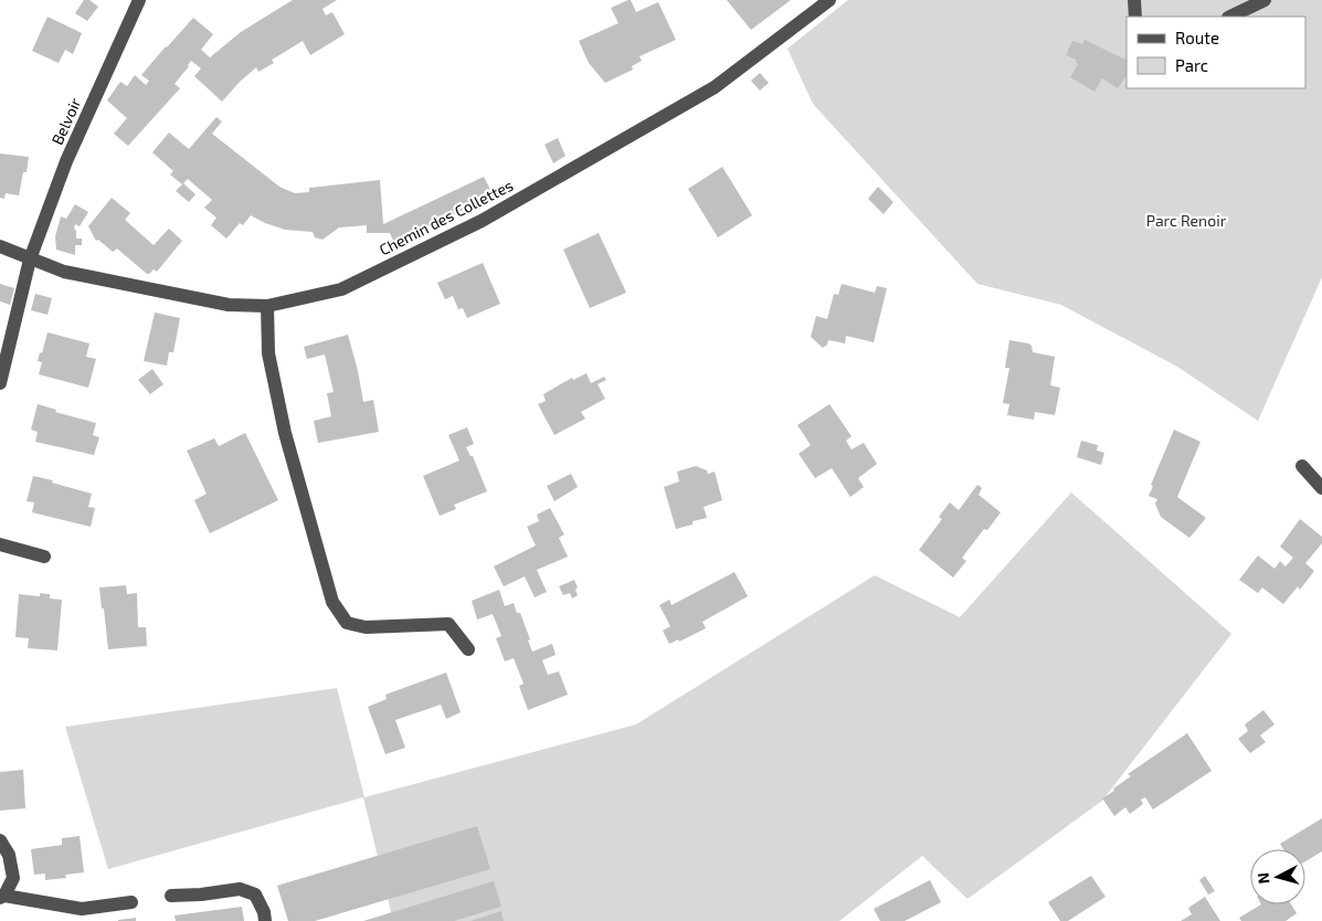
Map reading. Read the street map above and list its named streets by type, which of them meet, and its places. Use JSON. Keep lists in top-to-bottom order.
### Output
{
  "streets": {
    "street": ["Belvoir", "Chemin des Collettes"]
  },
  "crossings": [
    ["Belvoir", "Chemin des Collettes"]
  ],
  "parks": ["Parc Renoir"],
  "legend": ["Route", "Parc"],
  "north": "left"
}
